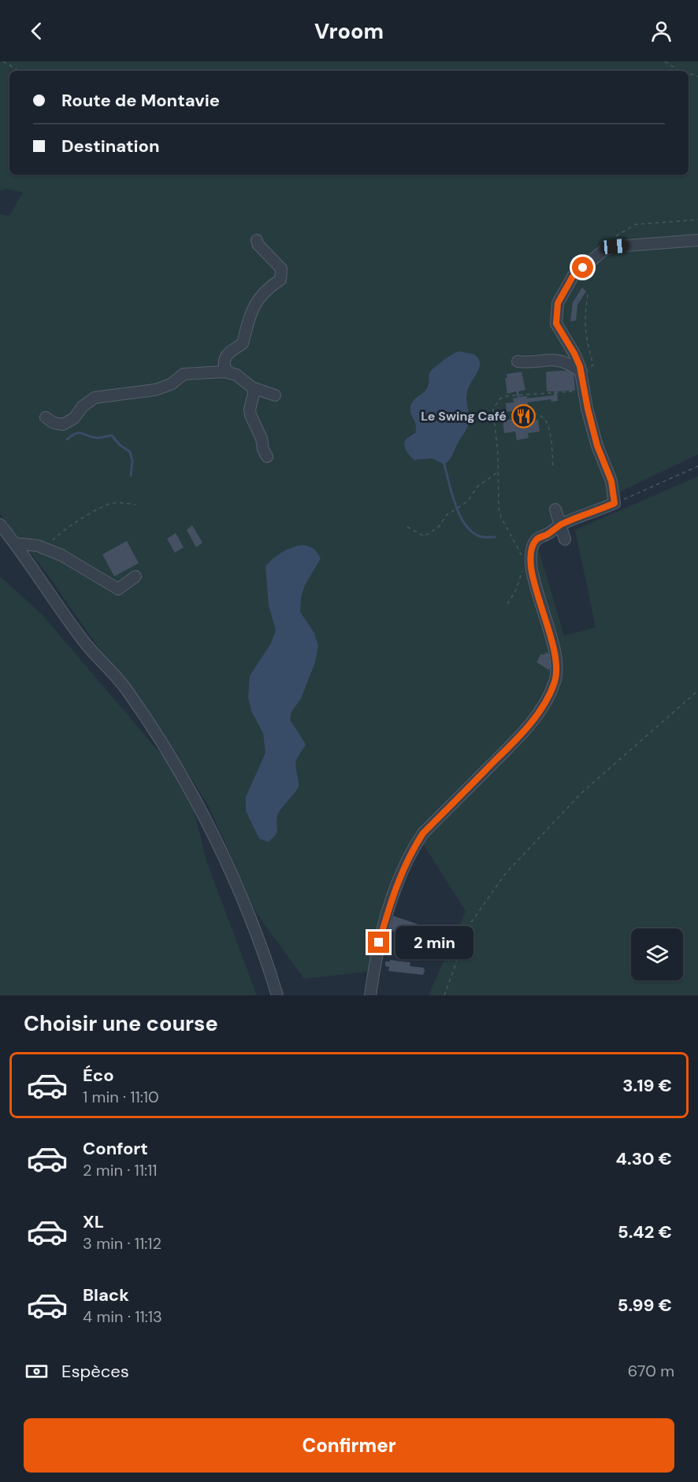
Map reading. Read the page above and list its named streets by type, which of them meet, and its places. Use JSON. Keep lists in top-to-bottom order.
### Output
{
  "places": {
    "restaurant": ["Le Swing Café"]
  },
  "page": {
    "header": "Vroom",
    "banner": ["Route de Montavie", "Destination"],
    "bubble": "2 min",
    "heading": "Choisir une course",
    "list": [
      {
        "name": "Éco",
        "note": "1 min · 11:10",
        "value": "3.19 €"
      },
      {
        "name": "Confort",
        "note": "2 min · 11:11",
        "value": "4.30 €"
      },
      {
        "name": "XL",
        "note": "3 min · 11:12",
        "value": "5.42 €"
      },
      {
        "name": "Black",
        "note": "4 min · 11:13",
        "value": "5.99 €"
      }
    ],
    "pay": ["Espèces", "670 m"],
    "buttons": "Confirmer"
  }
}
